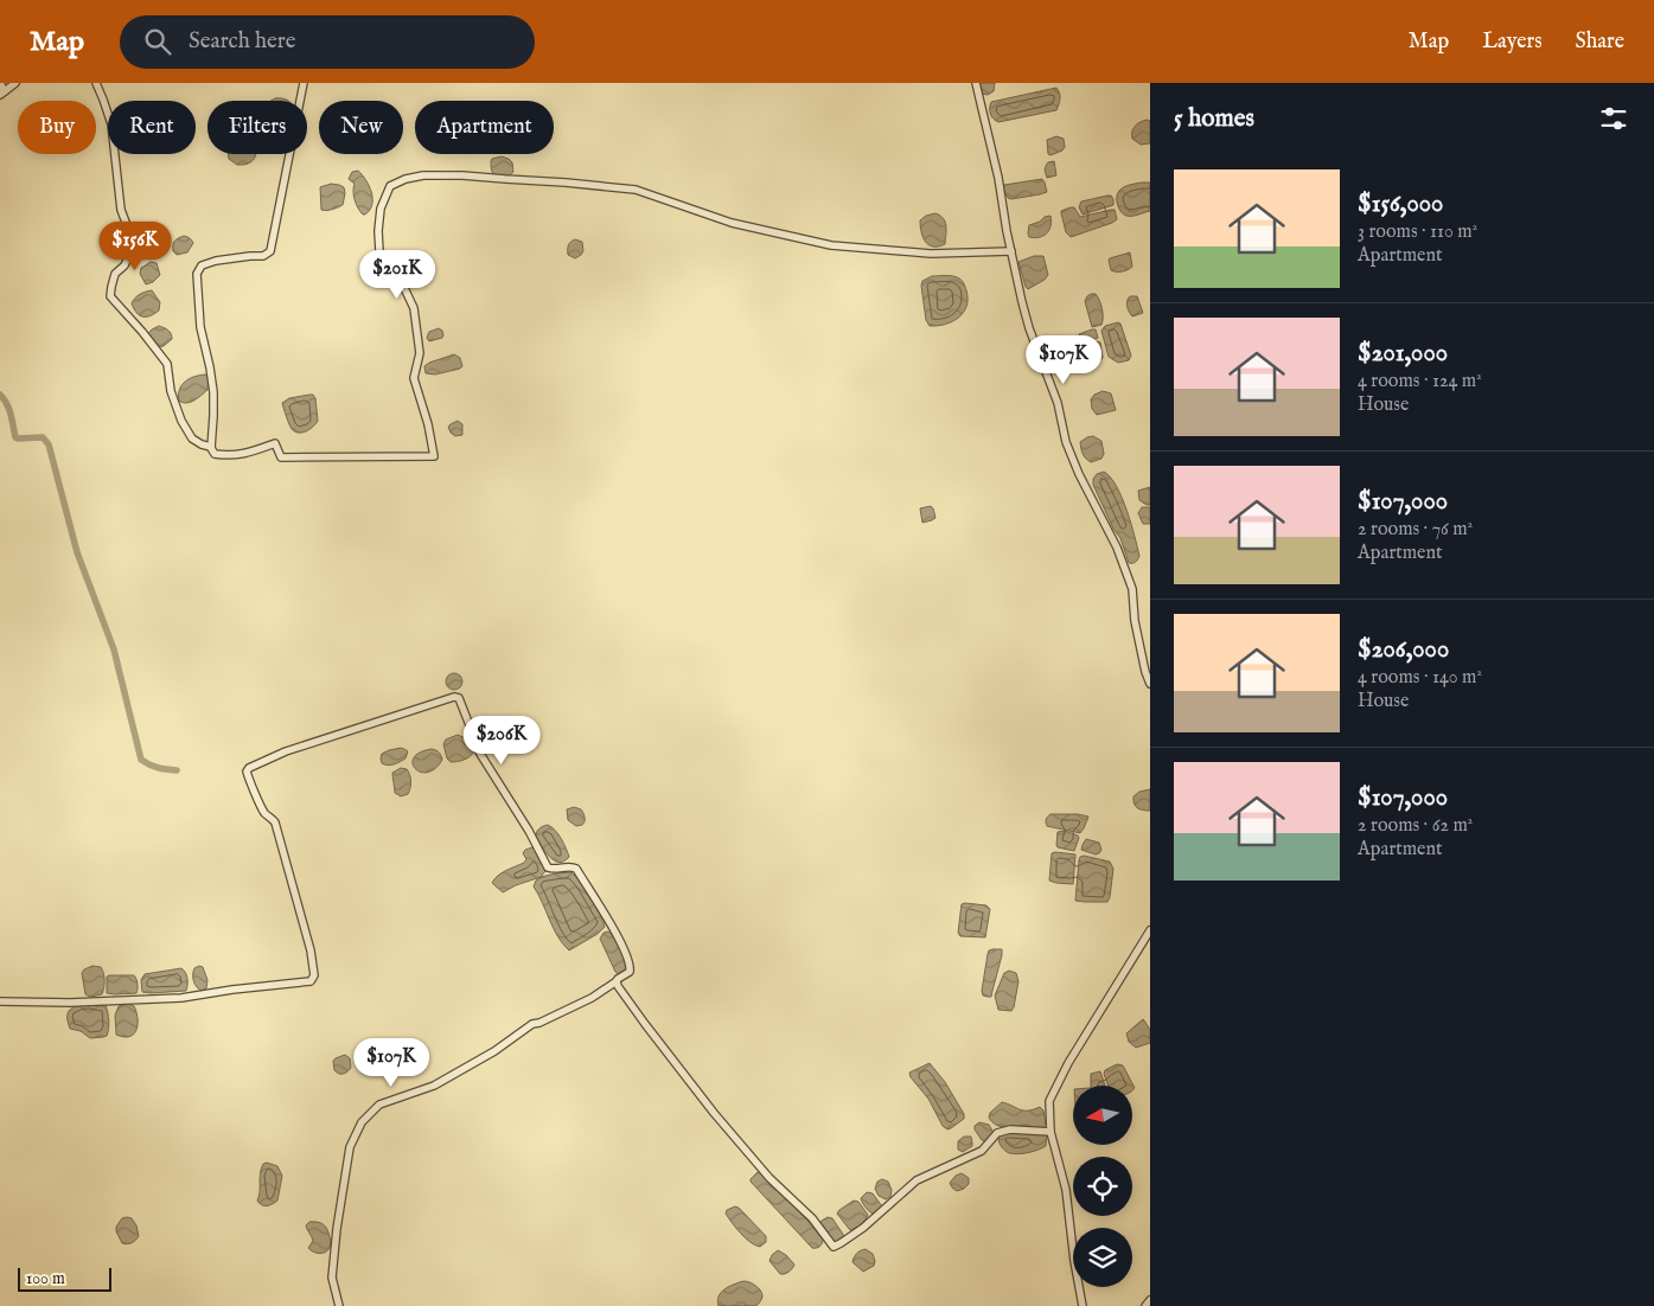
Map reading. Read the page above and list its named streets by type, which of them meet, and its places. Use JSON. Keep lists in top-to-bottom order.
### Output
{
  "scale_bar": "100 m",
  "north": "left",
  "page": {
    "header": "Map",
    "search": "Search here",
    "nav": ["Map", "Layers", "Share"],
    "heading": "5 homes",
    "chip": [
      "Buy",
      "Rent",
      "Filters",
      "New",
      "Apartment"
    ],
    "list": [
      {
        "name": "$156,000",
        "note": "3 rooms · 110 m² · Apartment"
      },
      {
        "name": "$201,000",
        "note": "4 rooms · 124 m² · House"
      },
      {
        "name": "$107,000",
        "note": "2 rooms · 76 m² · Apartment"
      },
      {
        "name": "$206,000",
        "note": "4 rooms · 140 m² · House"
      },
      {
        "name": "$107,000",
        "note": "2 rooms · 62 m² · Apartment"
      }
    ],
    "price": [
      "$156K",
      "$201K",
      "$107K",
      "$206K",
      "$107K"
    ],
    "scale": "100 m"
  }
}
